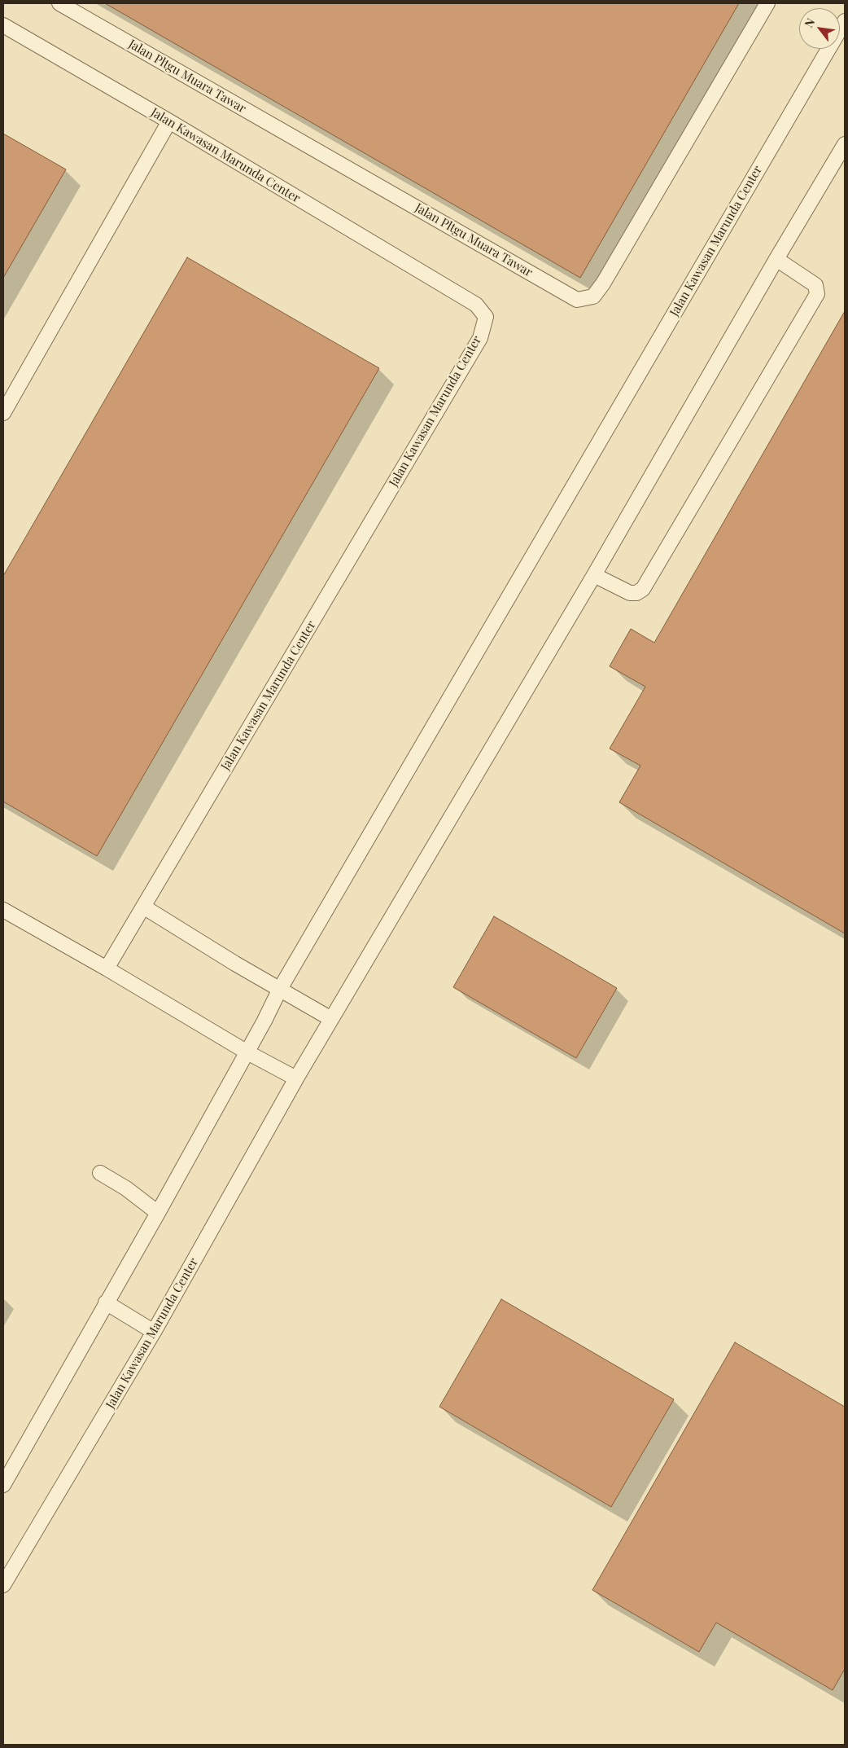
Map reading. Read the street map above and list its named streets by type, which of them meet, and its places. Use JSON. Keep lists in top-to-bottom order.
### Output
{
  "streets": {
    "lane": ["Jalan Pltgu Muara Tawar", "Jalan Kawasan Marunda Center"]
  },
  "north": "top left"
}
